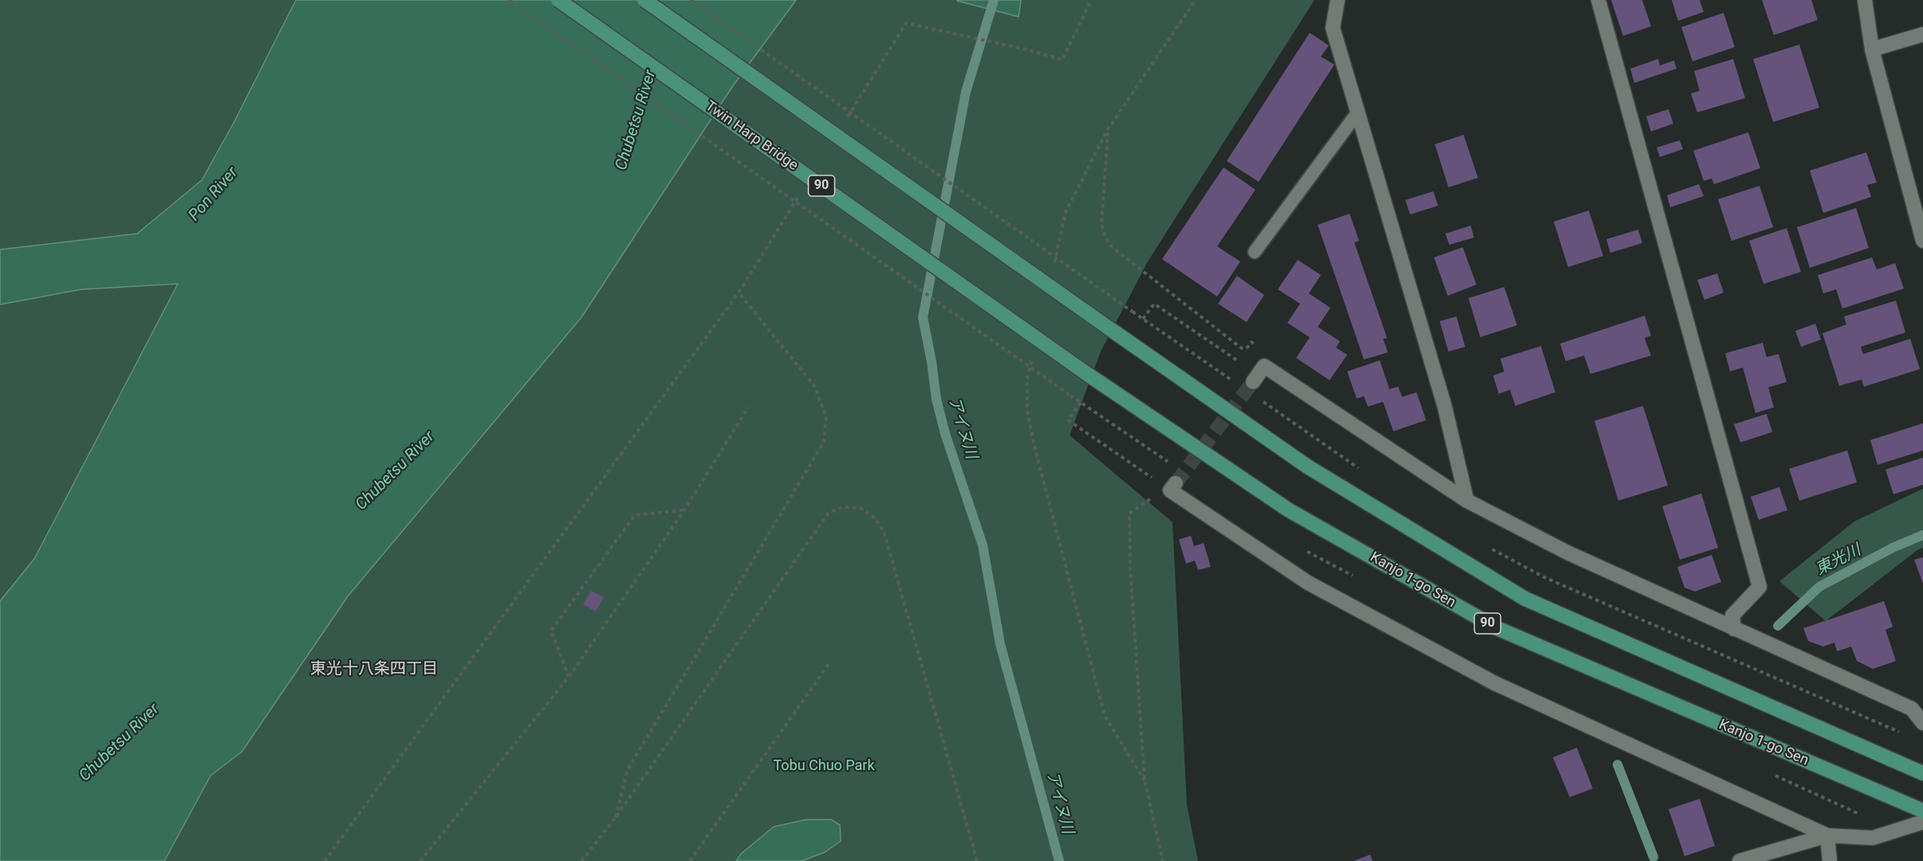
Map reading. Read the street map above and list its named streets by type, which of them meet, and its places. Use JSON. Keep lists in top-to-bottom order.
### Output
{
  "streets": {
    "main road": ["Twin Harp Bridge", "90", "Kanjo 1-go Sen"]
  },
  "crossings": [
    ["Twin Harp Bridge", "Kanjo 1-go Sen"]
  ],
  "districts": ["東光十八条四丁目"],
  "water": [
    "Chubetsu River",
    "Pon River",
    "アイヌ川",
    "東光川"
  ],
  "parks": ["Tobu Chuo Park"]
}
